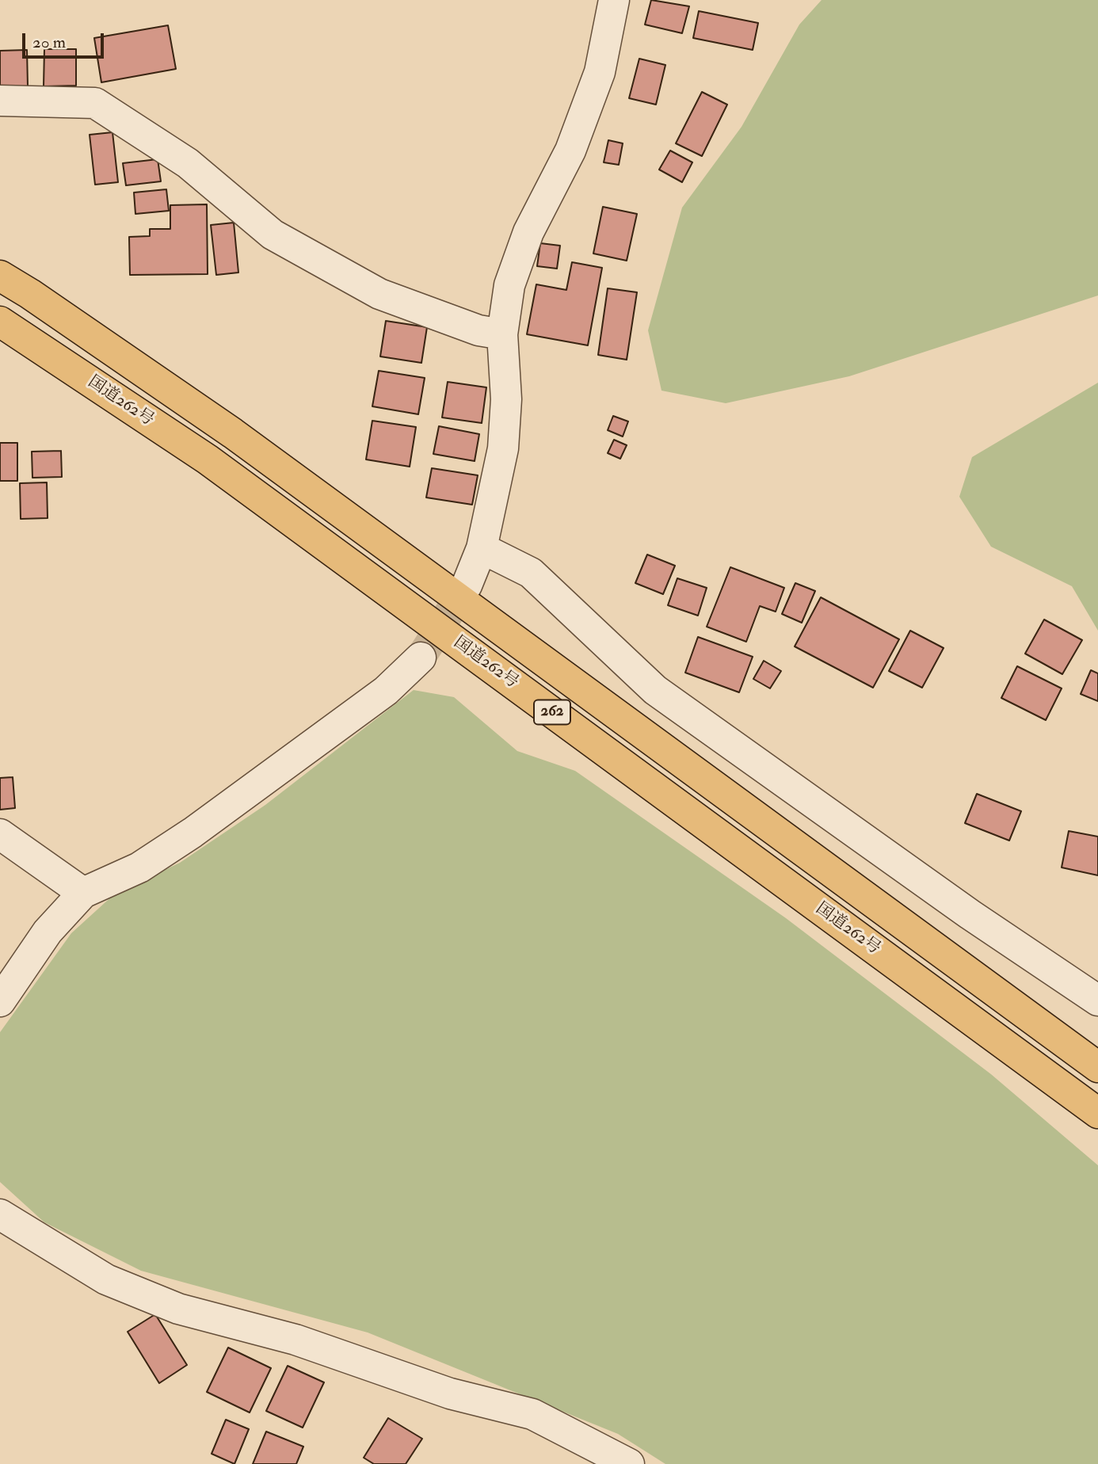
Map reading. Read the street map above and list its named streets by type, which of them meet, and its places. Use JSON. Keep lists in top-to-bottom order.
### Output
{
  "streets": {
    "highway": ["国道262号", "262"]
  },
  "scale_bar": "20 m"
}
